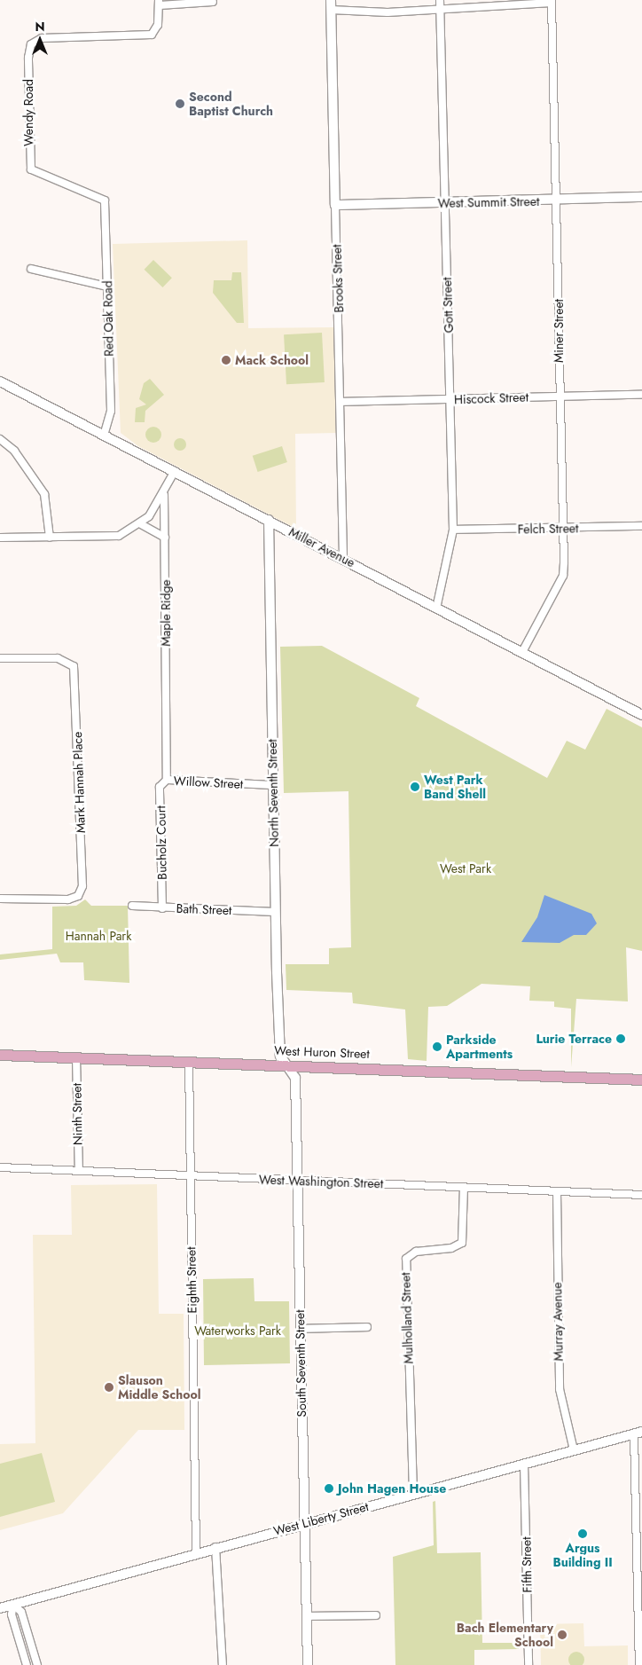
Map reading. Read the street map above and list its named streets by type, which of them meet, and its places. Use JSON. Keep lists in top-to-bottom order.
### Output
{
  "streets": {
    "main road": ["West Huron Street"],
    "street": [
      "Wendy Road",
      "West Summit Street",
      "Brooks Street",
      "Gott Street",
      "Red Oak Road",
      "Miner Street",
      "Hiscock Street",
      "Felch Street",
      "Miller Avenue",
      "Maple Ridge",
      "Mark Hannah Place",
      "Willow Street",
      "North Seventh Street",
      "Bucholz Court",
      "Bath Street",
      "Ninth Street",
      "West Washington Street",
      "Eighth Street",
      "Mulholland Street",
      "Murray Avenue",
      "South Seventh Street",
      "West Liberty Street",
      "Fifth Street"
    ]
  },
  "crossings": [
    ["Wendy Road", "Red Oak Road"],
    ["West Summit Street", "Brooks Street"],
    ["West Summit Street", "Gott Street"],
    ["West Summit Street", "Miner Street"],
    ["Brooks Street", "Hiscock Street"],
    ["Brooks Street", "Miller Avenue"],
    ["Gott Street", "Hiscock Street"],
    ["Gott Street", "Felch Street"],
    ["Gott Street", "Miller Avenue"],
    ["Red Oak Road", "Miller Avenue"],
    ["Miner Street", "Hiscock Street"],
    ["Miner Street", "Felch Street"],
    ["Miner Street", "Miller Avenue"],
    ["Miller Avenue", "North Seventh Street"],
    ["Maple Ridge", "Willow Street"],
    ["Willow Street", "North Seventh Street"],
    ["Willow Street", "Bucholz Court"],
    ["North Seventh Street", "Bath Street"],
    ["North Seventh Street", "West Huron Street"],
    ["North Seventh Street", "South Seventh Street"],
    ["Bucholz Court", "Bath Street"],
    ["West Huron Street", "Ninth Street"],
    ["West Huron Street", "Eighth Street"],
    ["West Huron Street", "South Seventh Street"],
    ["Ninth Street", "West Washington Street"],
    ["West Washington Street", "Eighth Street"],
    ["West Washington Street", "Mulholland Street"],
    ["West Washington Street", "Murray Avenue"],
    ["West Washington Street", "South Seventh Street"],
    ["Eighth Street", "West Liberty Street"],
    ["Mulholland Street", "West Liberty Street"],
    ["Murray Avenue", "West Liberty Street"],
    ["South Seventh Street", "West Liberty Street"],
    ["West Liberty Street", "Fifth Street"]
  ],
  "parks": ["West Park", "Hannah Park", "Waterworks Park"],
  "places": [
    "Second Baptist Church",
    "Mack School",
    "West Park Band Shell",
    "Lurie Terrace",
    "Parkside Apartments",
    "Slauson Middle School",
    "John Hagen House",
    "Argus Building II",
    "Bach Elementary School"
  ],
  "north": "top"
}
